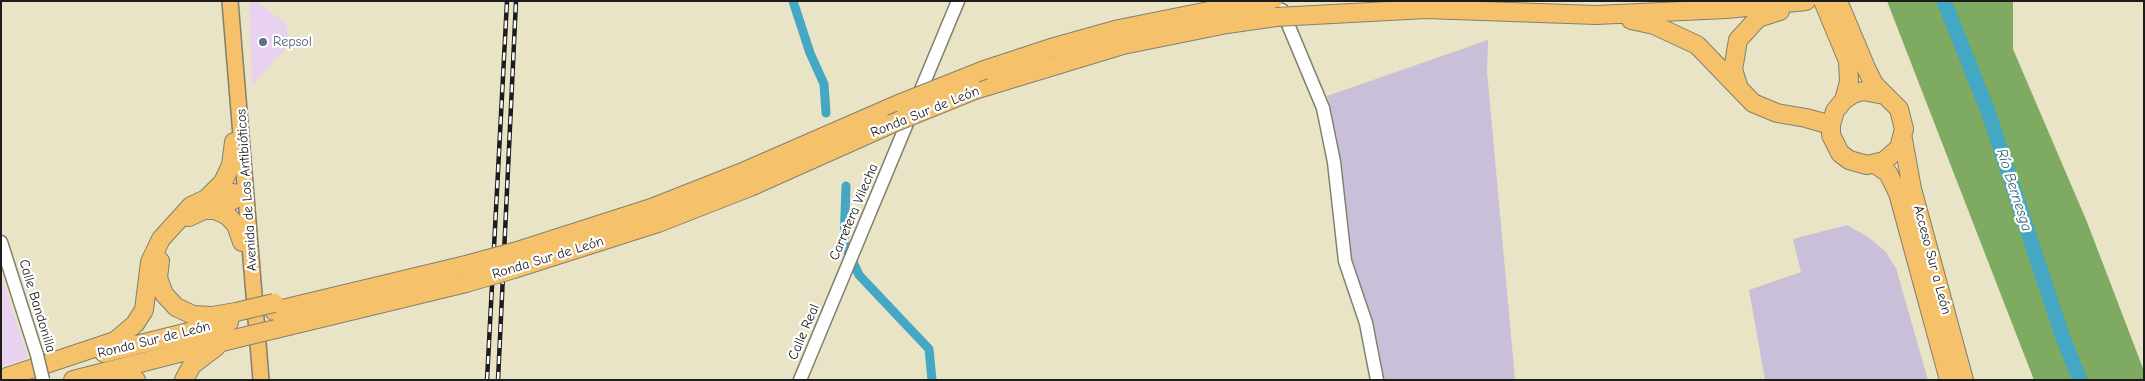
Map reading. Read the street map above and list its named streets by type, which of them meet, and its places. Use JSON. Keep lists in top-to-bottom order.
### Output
{
  "streets": {
    "highway": ["Ronda Sur de León", "Acceso Sur a León"],
    "main road": ["Avenida de Los Antibióticos"],
    "street": ["Carretera Vilecha", "Calle Bandonilla", "Calle Real"]
  },
  "crossings": [
    ["Carretera Vilecha", "Calle Real"]
  ],
  "water": ["Río Bernesga"],
  "places": ["Repsol"]
}
